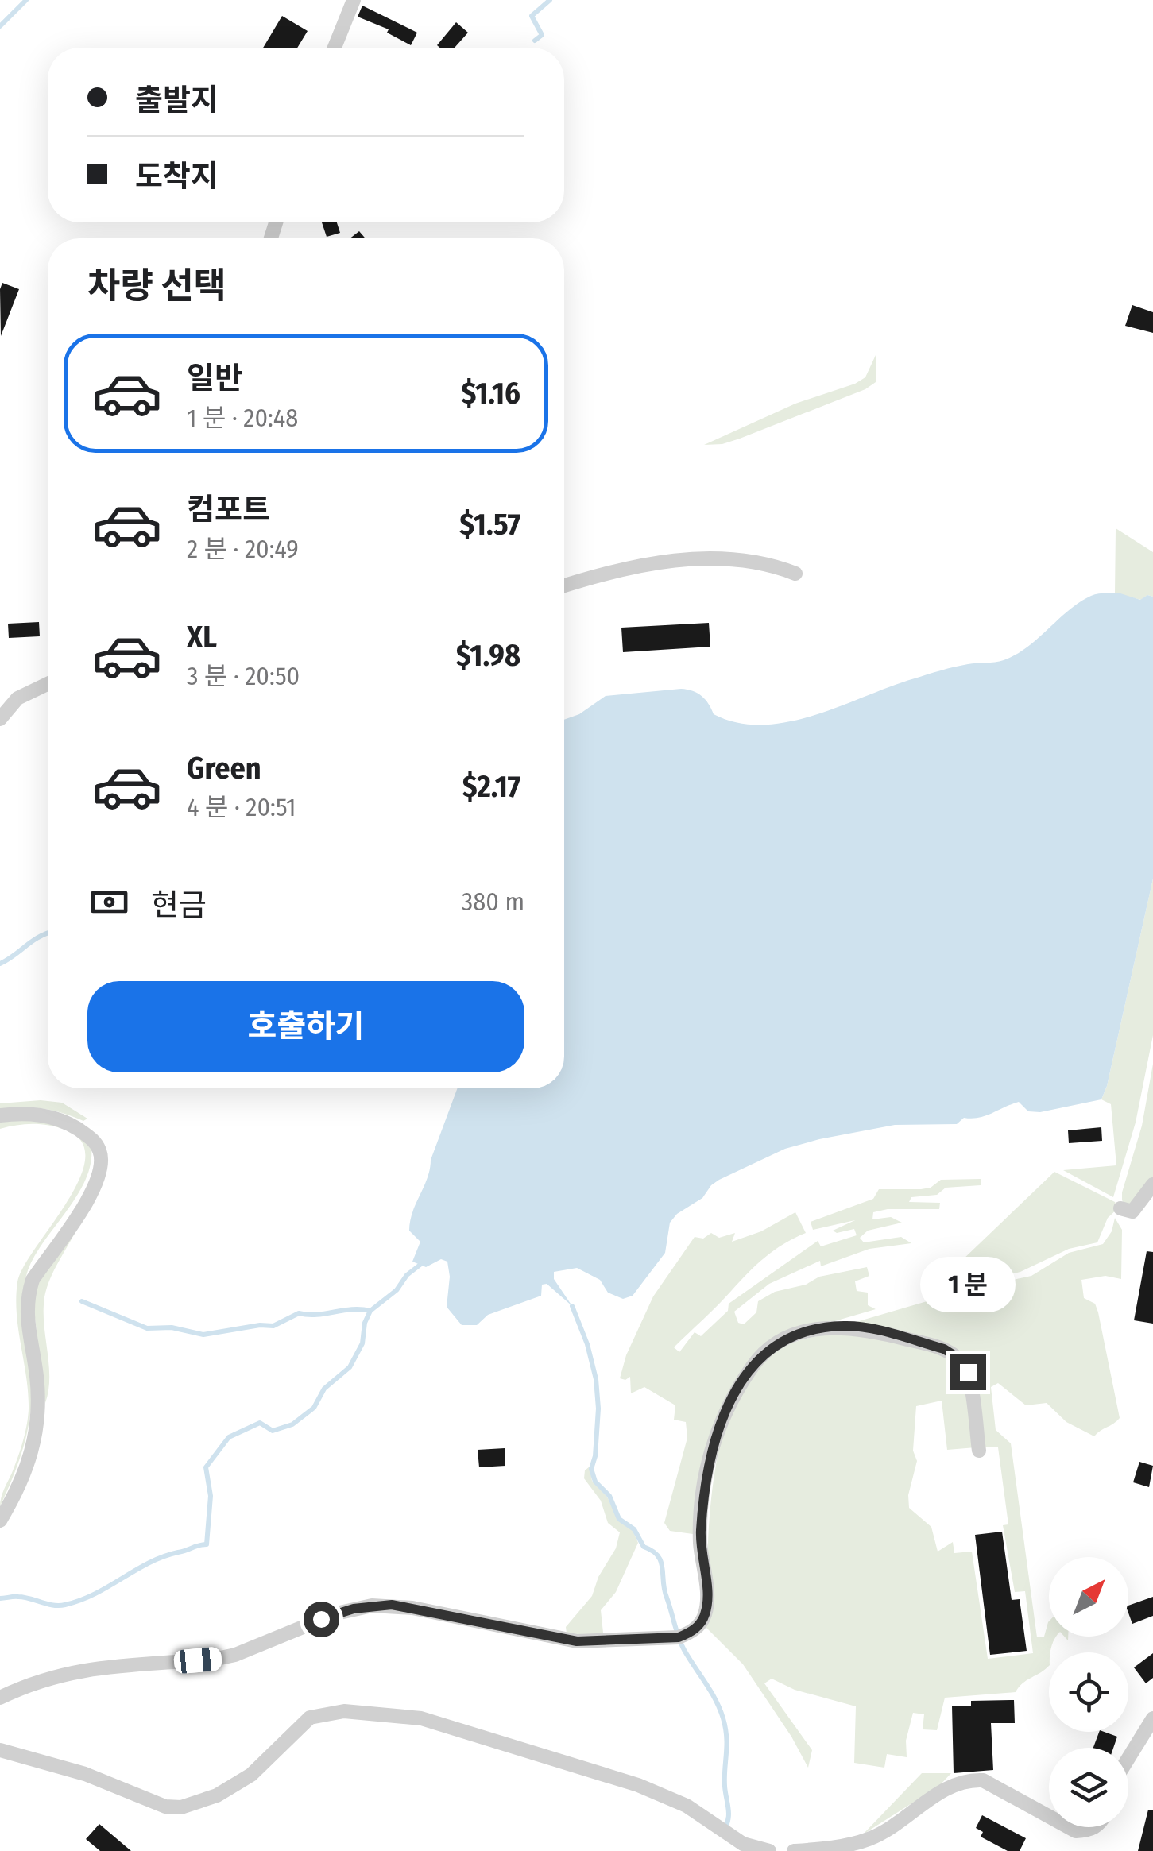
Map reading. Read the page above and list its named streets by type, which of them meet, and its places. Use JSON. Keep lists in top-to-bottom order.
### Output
{
  "north": "top right",
  "page": {
    "banner": ["출발지", "도착지"],
    "heading": "차량 선택",
    "list": [
      {
        "name": "일반",
        "note": "1 분 · 20:48",
        "value": "$1.16"
      },
      {
        "name": "컴포트",
        "note": "2 분 · 20:49",
        "value": "$1.57"
      },
      {
        "name": "XL",
        "note": "3 분 · 20:50",
        "value": "$1.98"
      },
      {
        "name": "Green",
        "note": "4 분 · 20:51",
        "value": "$2.17"
      }
    ],
    "pay": ["현금", "380 m"],
    "buttons": "호출하기",
    "bubble": "1 분"
  }
}
